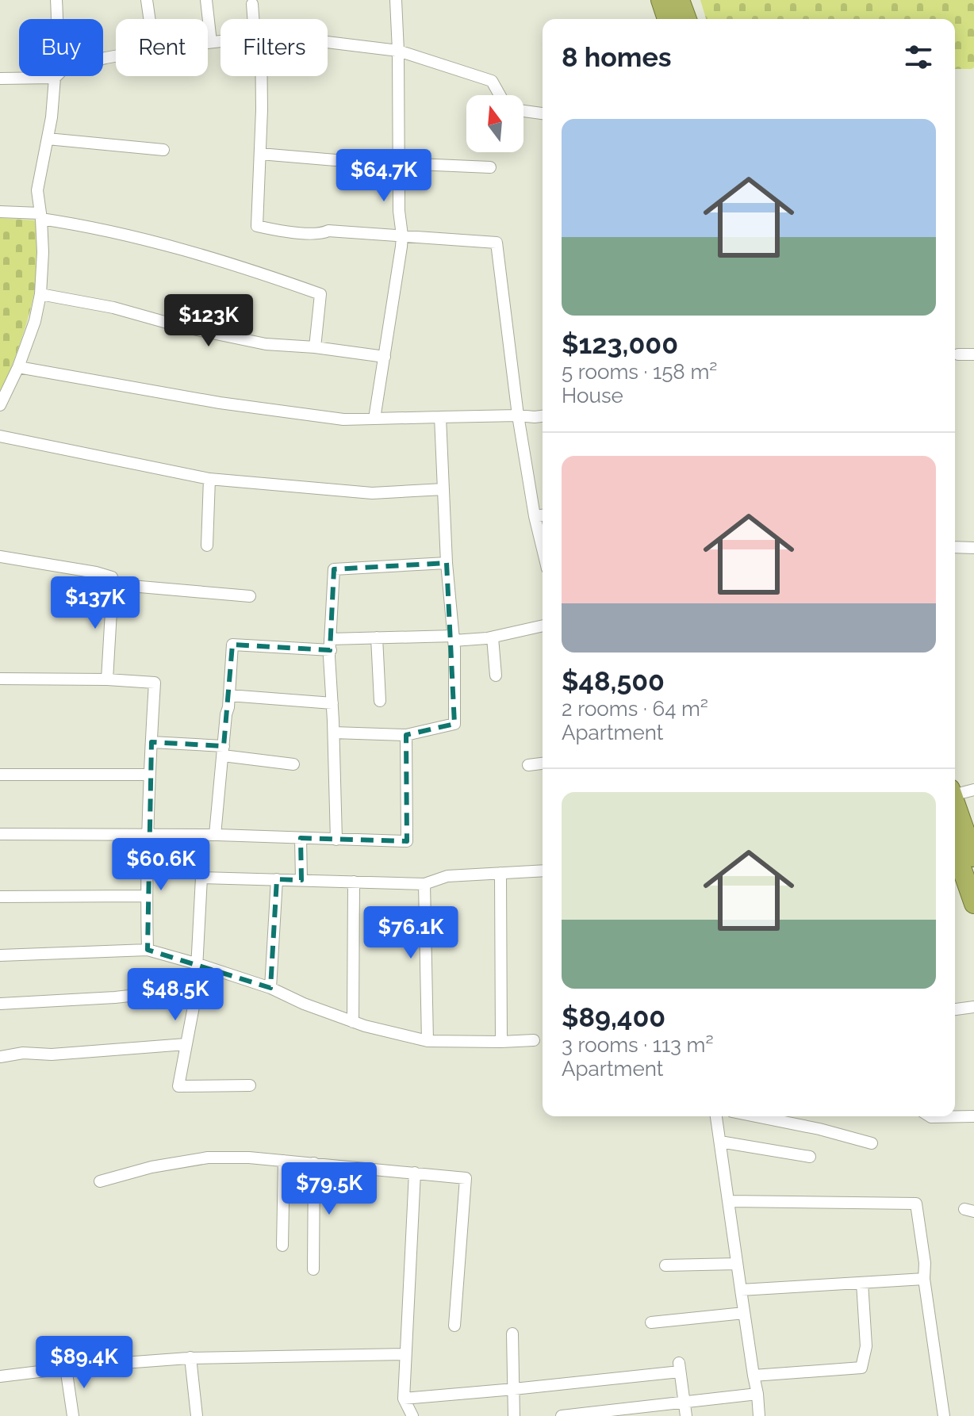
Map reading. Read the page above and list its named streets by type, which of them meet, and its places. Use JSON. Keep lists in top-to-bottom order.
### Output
{
  "north": "top",
  "page": {
    "chip": ["Buy", "Rent", "Filters"],
    "heading": "8 homes",
    "list": [
      {
        "name": "$123,000",
        "note": "5 rooms · 158 m² · House"
      },
      {
        "name": "$48,500",
        "note": "2 rooms · 64 m² · Apartment"
      },
      {
        "name": "$89,400",
        "note": "3 rooms · 113 m² · Apartment"
      }
    ],
    "price": [
      "$64.7K",
      "$123K",
      "$137K",
      "$60.6K",
      "$76.1K",
      "$48.5K",
      "$79.5K",
      "$89.4K"
    ]
  }
}
